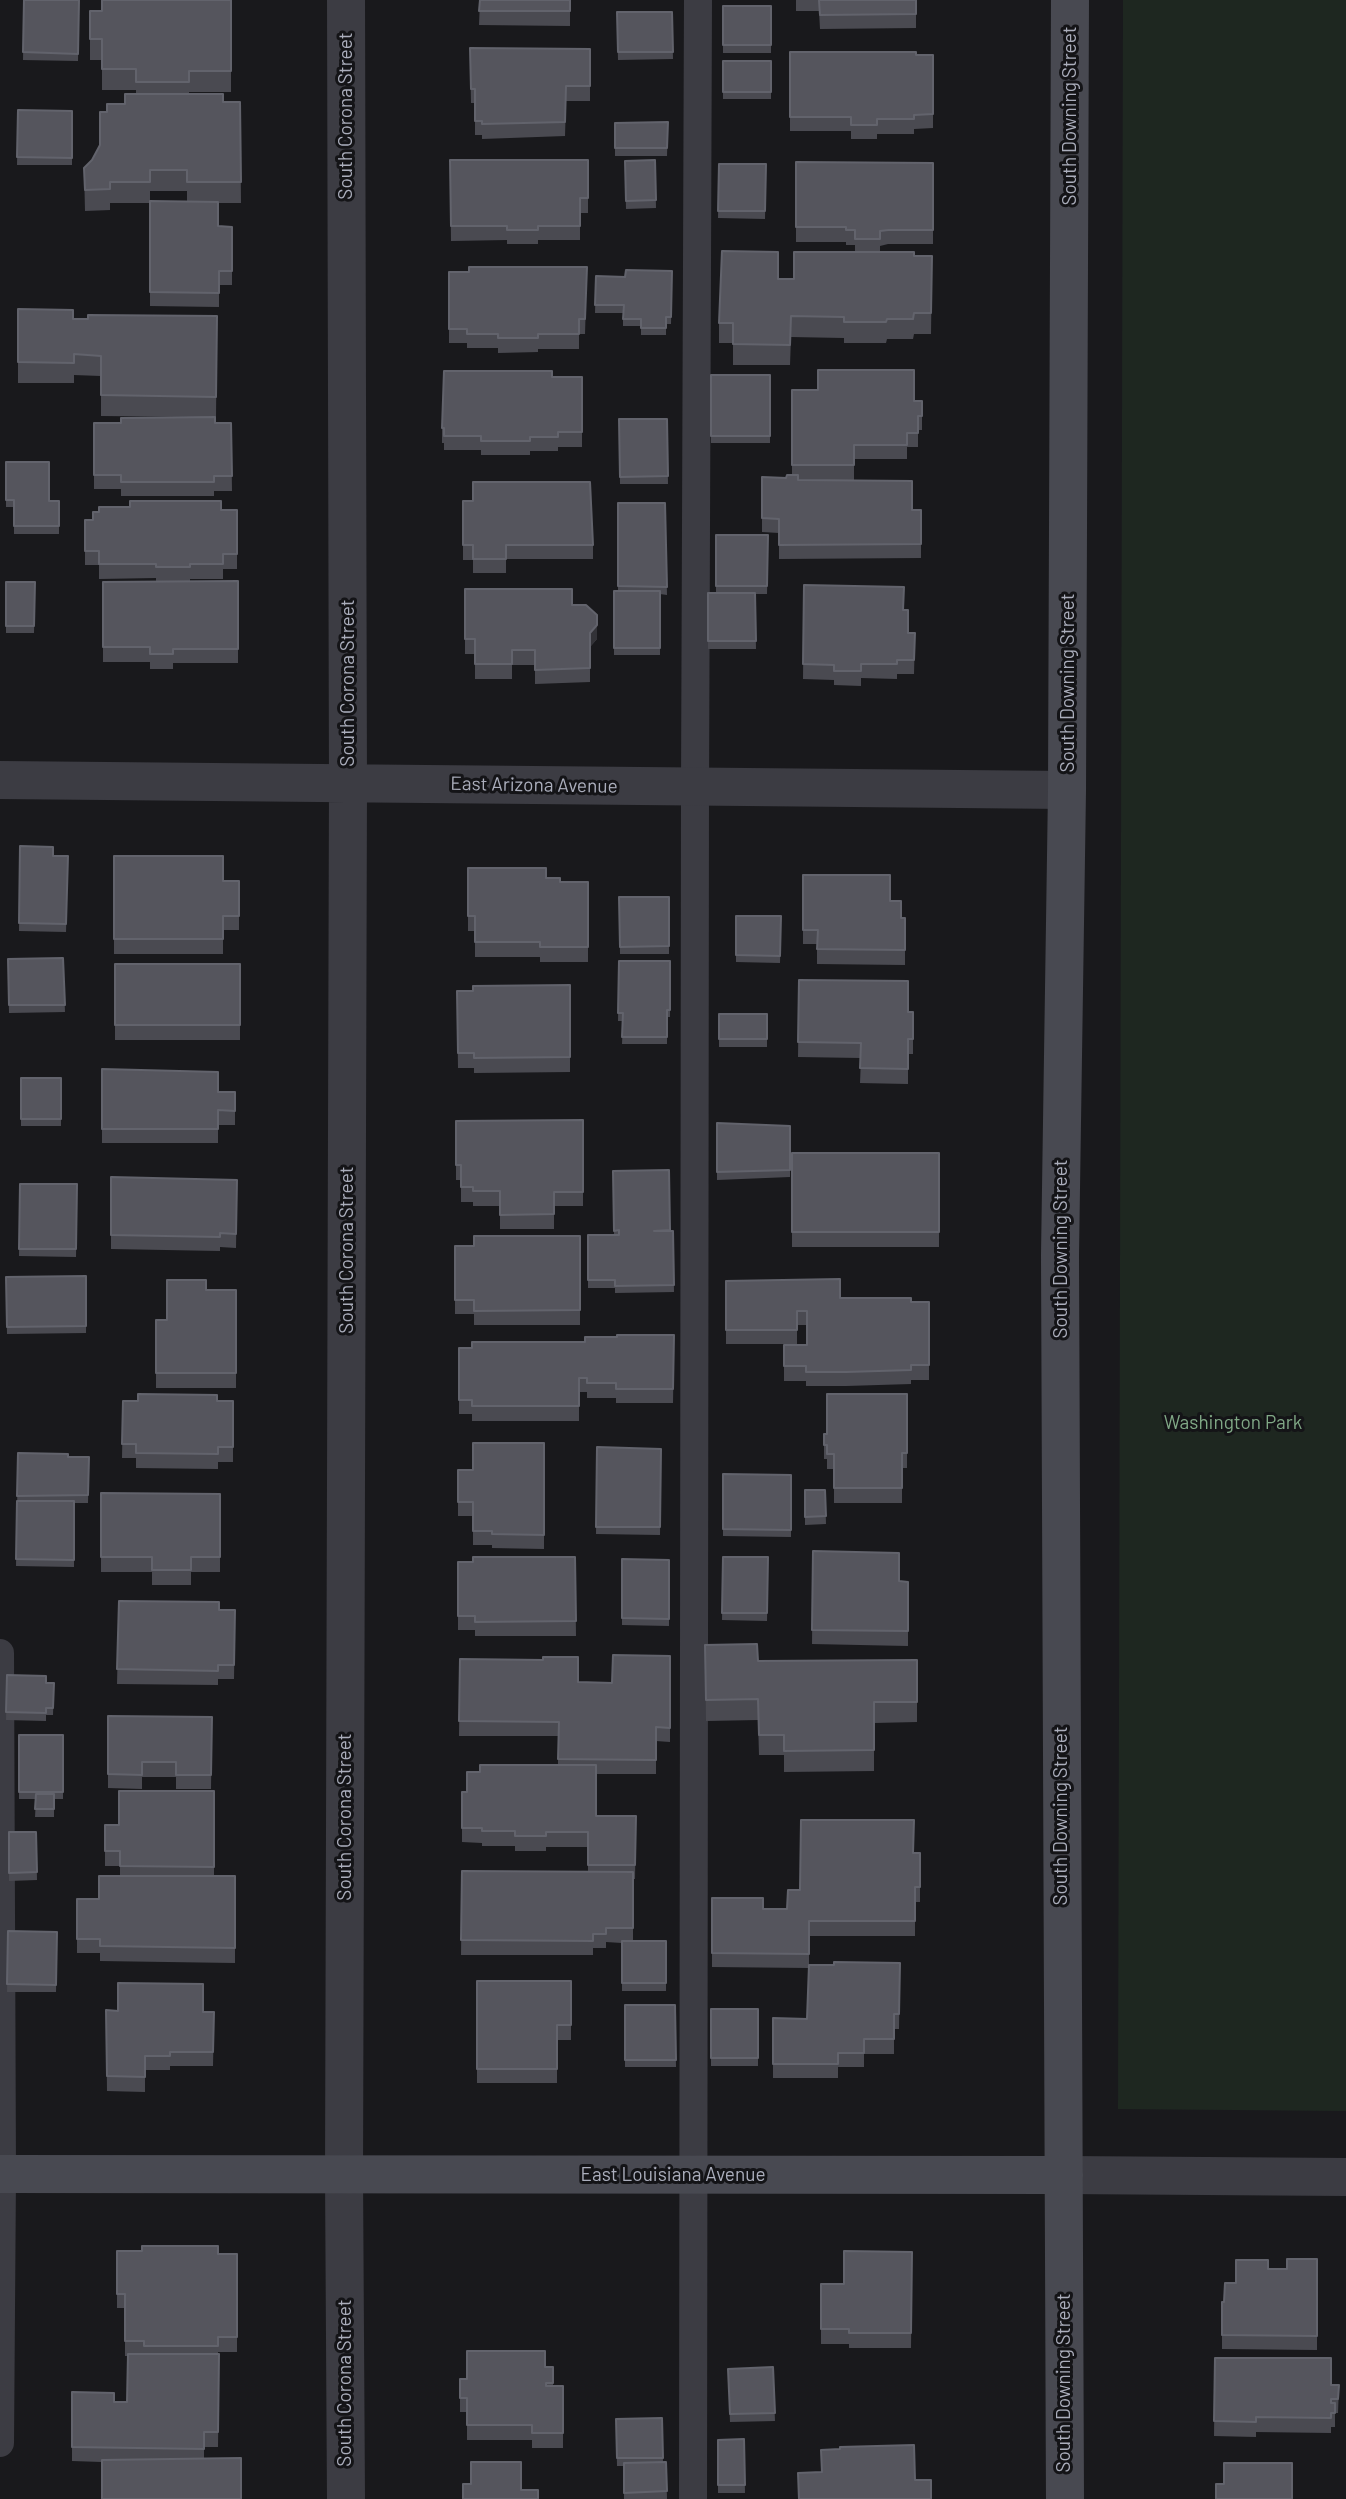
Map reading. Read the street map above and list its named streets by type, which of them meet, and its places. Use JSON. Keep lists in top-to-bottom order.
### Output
{
  "streets": {
    "main road": ["South Downing Street", "East Louisiana Avenue"],
    "street": ["South Corona Street", "East Arizona Avenue"]
  },
  "crossings": [
    ["South Corona Street", "East Arizona Avenue"],
    ["South Corona Street", "East Louisiana Avenue"],
    ["South Downing Street", "East Arizona Avenue"],
    ["South Downing Street", "East Louisiana Avenue"]
  ],
  "parks": ["Washington Park"]
}
